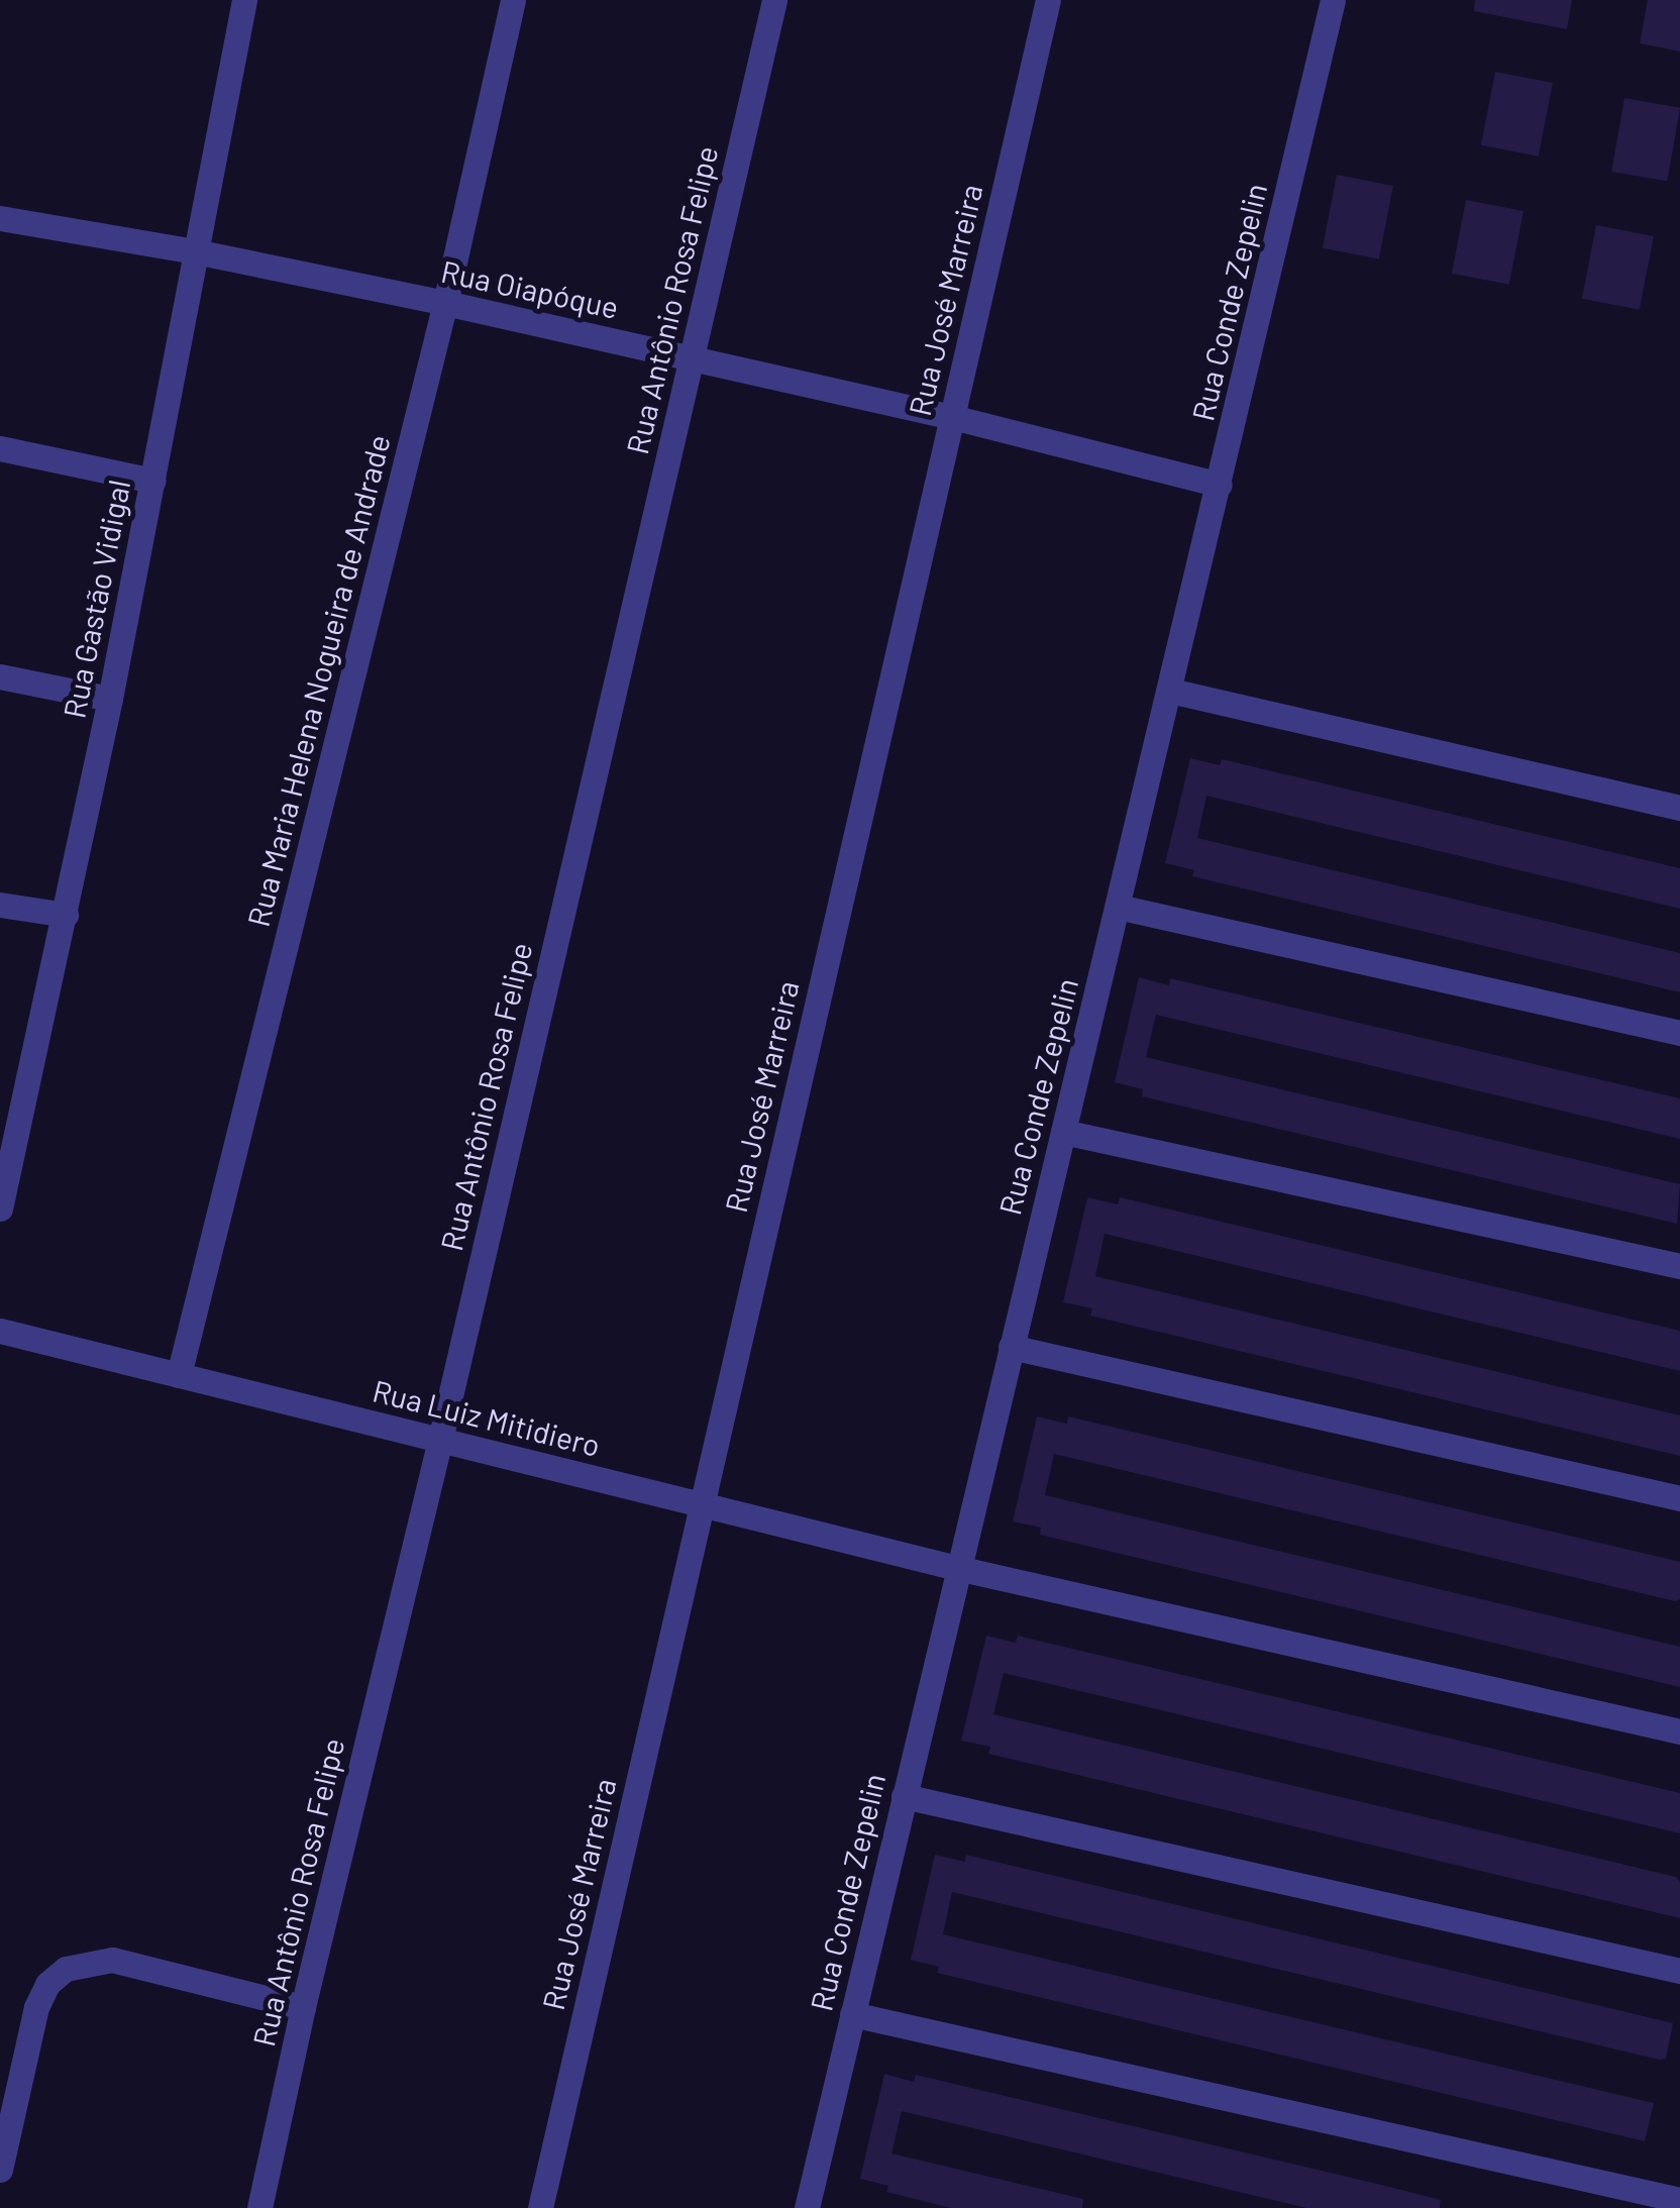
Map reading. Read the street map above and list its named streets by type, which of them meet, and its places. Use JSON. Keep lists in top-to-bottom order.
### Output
{
  "streets": {
    "street": [
      "Rua Oiapóque",
      "Rua Antônio Rosa Felipe",
      "Rua José Marreira",
      "Rua Conde Zepelin",
      "Rua Gastão Vidigal",
      "Rua Maria Helena Nogueira de Andrade",
      "Rua Luiz Mitidiero"
    ]
  },
  "crossings": [
    ["Rua Oiapóque", "Rua Antônio Rosa Felipe"],
    ["Rua Oiapóque", "Rua José Marreira"],
    ["Rua Oiapóque", "Rua Conde Zepelin"],
    ["Rua Oiapóque", "Rua Gastão Vidigal"],
    ["Rua Oiapóque", "Rua Maria Helena Nogueira de Andrade"],
    ["Rua Antônio Rosa Felipe", "Rua Luiz Mitidiero"],
    ["Rua José Marreira", "Rua Luiz Mitidiero"],
    ["Rua Conde Zepelin", "Rua Luiz Mitidiero"],
    ["Rua Maria Helena Nogueira de Andrade", "Rua Luiz Mitidiero"]
  ]
}
